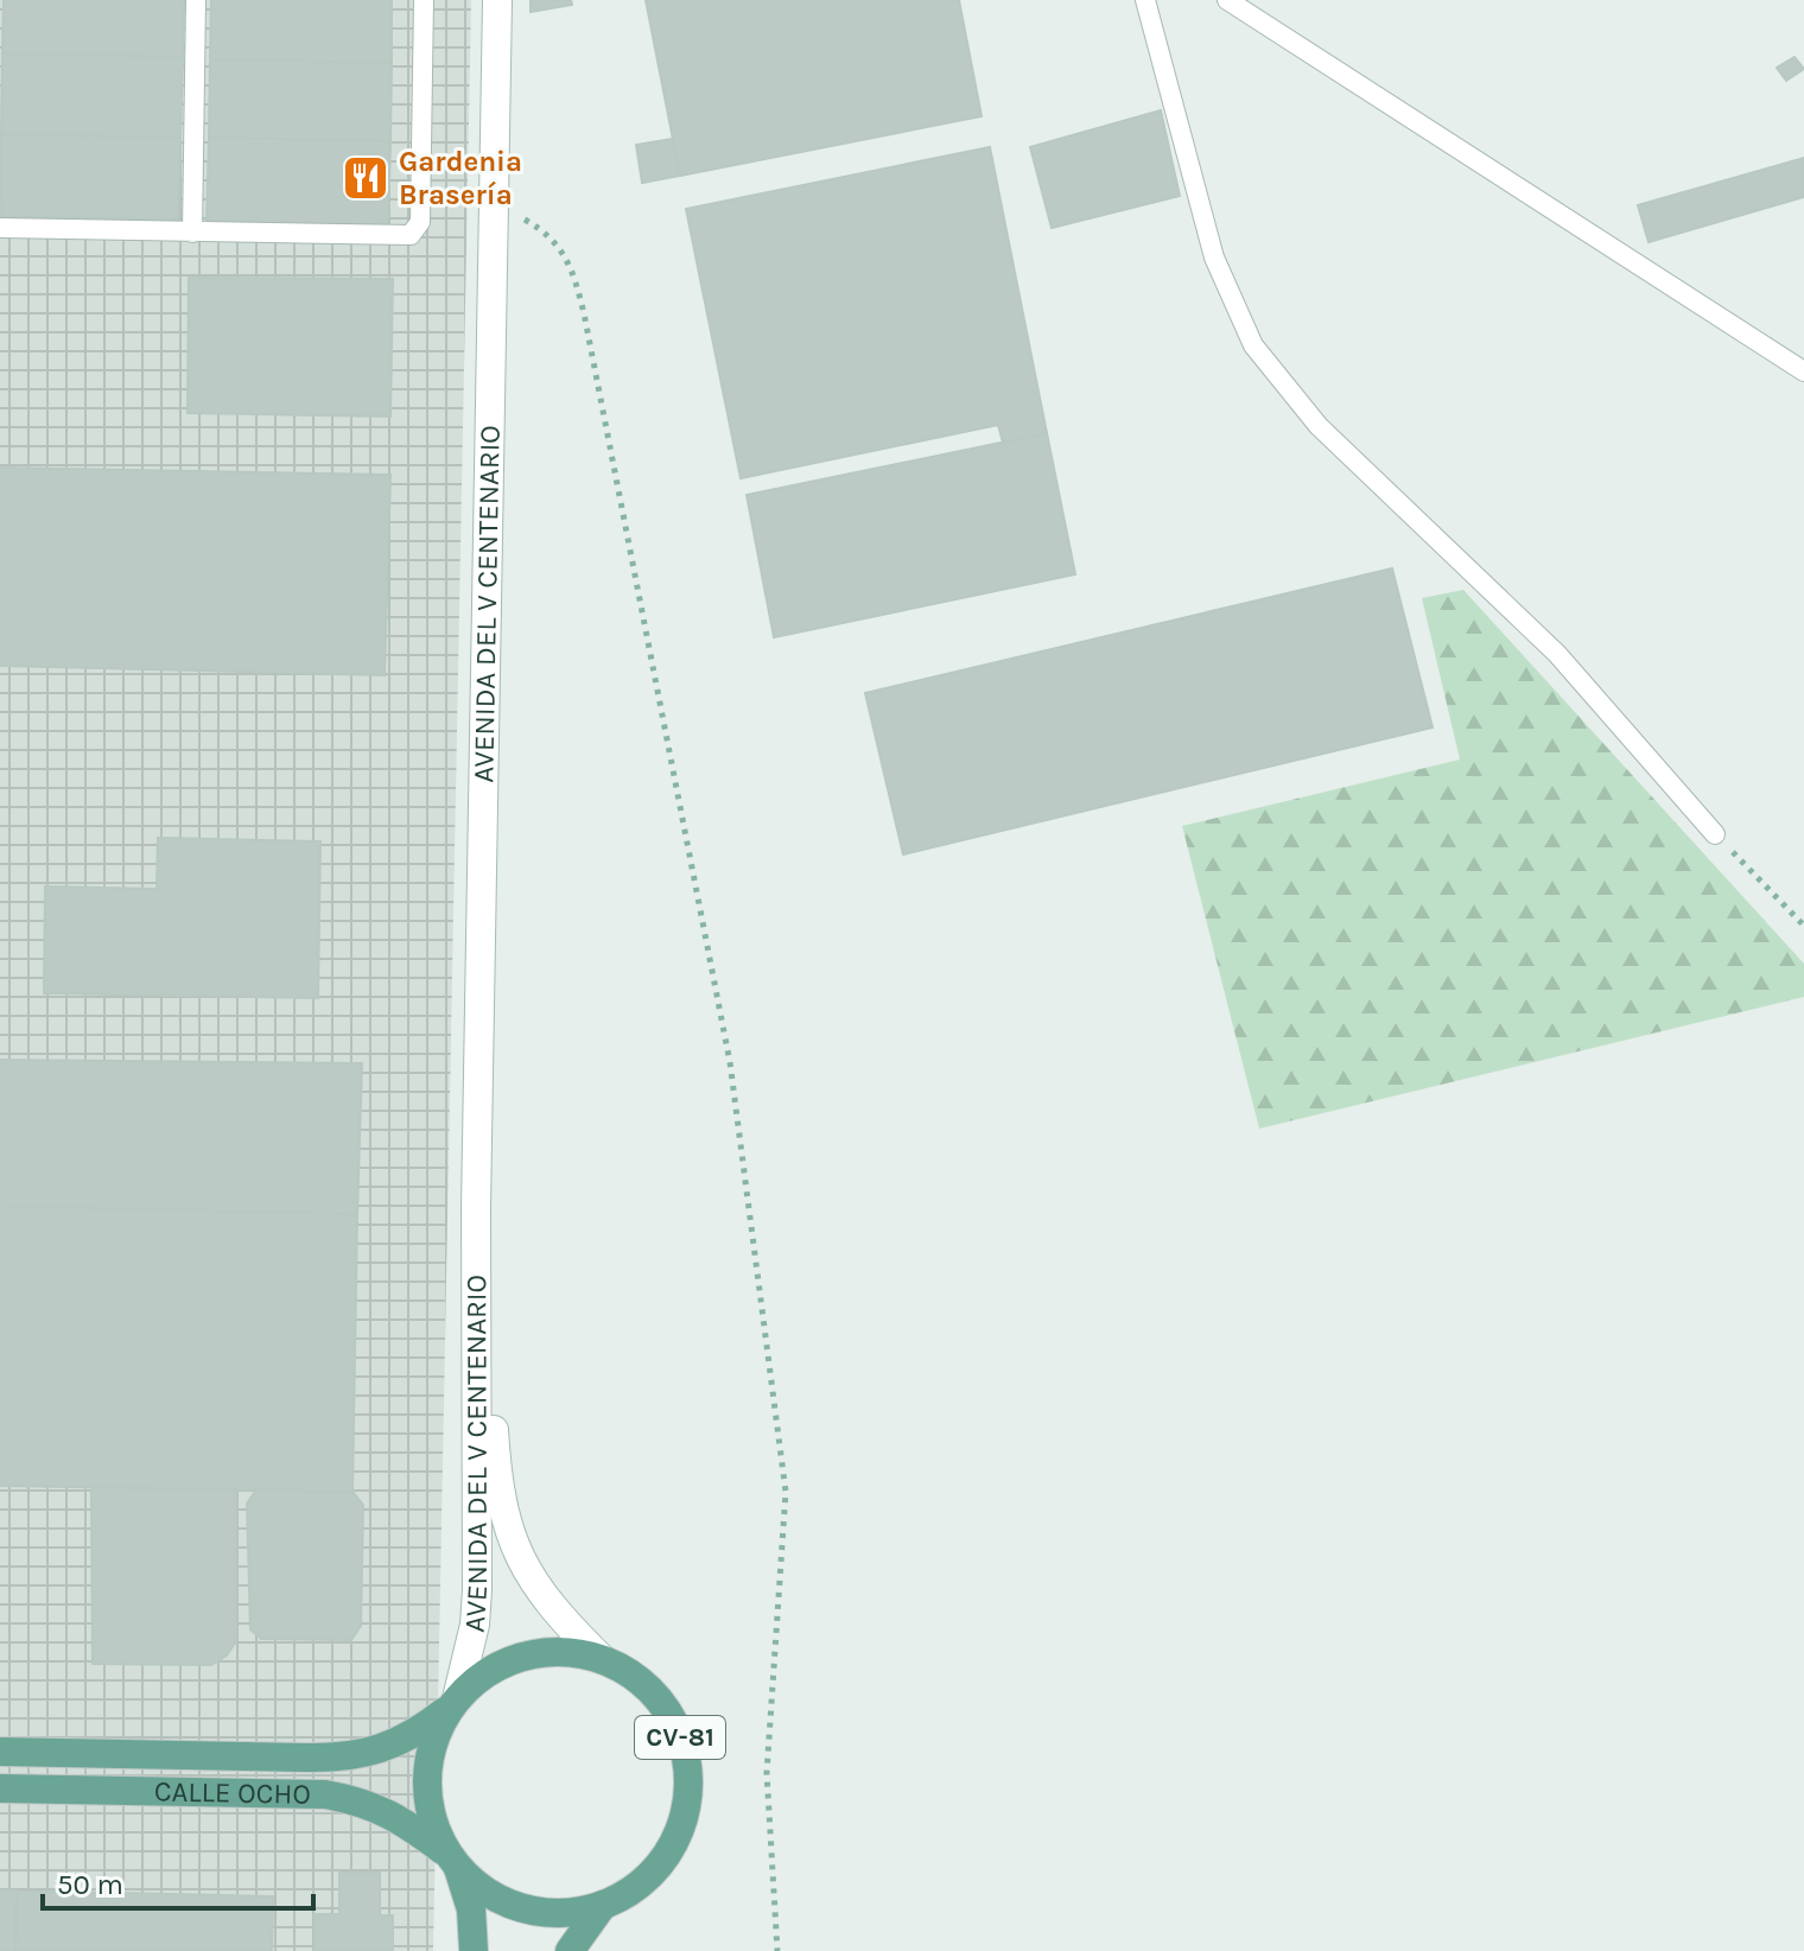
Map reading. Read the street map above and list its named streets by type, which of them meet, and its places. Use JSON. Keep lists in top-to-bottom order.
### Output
{
  "streets": {
    "main road": ["AVENIDA DEL V CENTENARIO", "CV-81", "CALLE OCHO"]
  },
  "crossings": [
    ["AVENIDA DEL V CENTENARIO", "CV-81"],
    ["AVENIDA DEL V CENTENARIO", "CALLE OCHO"],
    ["CV-81", "CALLE OCHO"]
  ],
  "places": {
    "restaurant": ["Gardenia Brasería"]
  },
  "scale_bar": "50 m"
}
